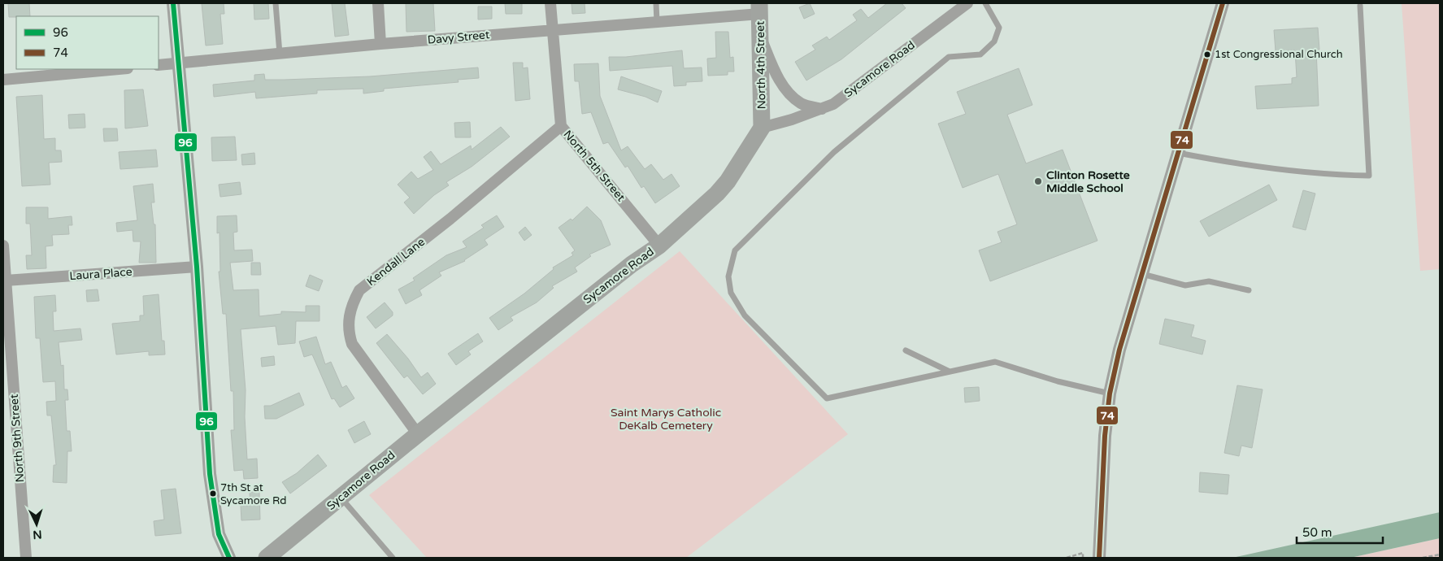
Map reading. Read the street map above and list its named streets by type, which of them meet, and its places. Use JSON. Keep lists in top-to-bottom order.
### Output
{
  "streets": {
    "main road": ["North 4th Street", "Sycamore Road"],
    "street": [
      "Davy Street",
      "North 5th Street",
      "Kendall Lane",
      "Laura Place",
      "North 9th Street"
    ]
  },
  "crossings": [
    ["Davy Street", "North 4th Street"],
    ["Davy Street", "North 5th Street"],
    ["North 4th Street", "Sycamore Road"],
    ["Sycamore Road", "North 5th Street"],
    ["Sycamore Road", "Kendall Lane"],
    ["North 5th Street", "Kendall Lane"],
    ["Laura Place", "North 9th Street"]
  ],
  "parks": ["Saint Marys Catholic DeKalb Cemetery"],
  "places": ["1st Congressional Church", "Clinton Rosette Middle School", "7th St at Sycamore Rd"],
  "lines": ["transit line 96", "transit line 74"],
  "legend": ["96", "74"],
  "scale_bar": "50 m",
  "north": "bottom"
}
